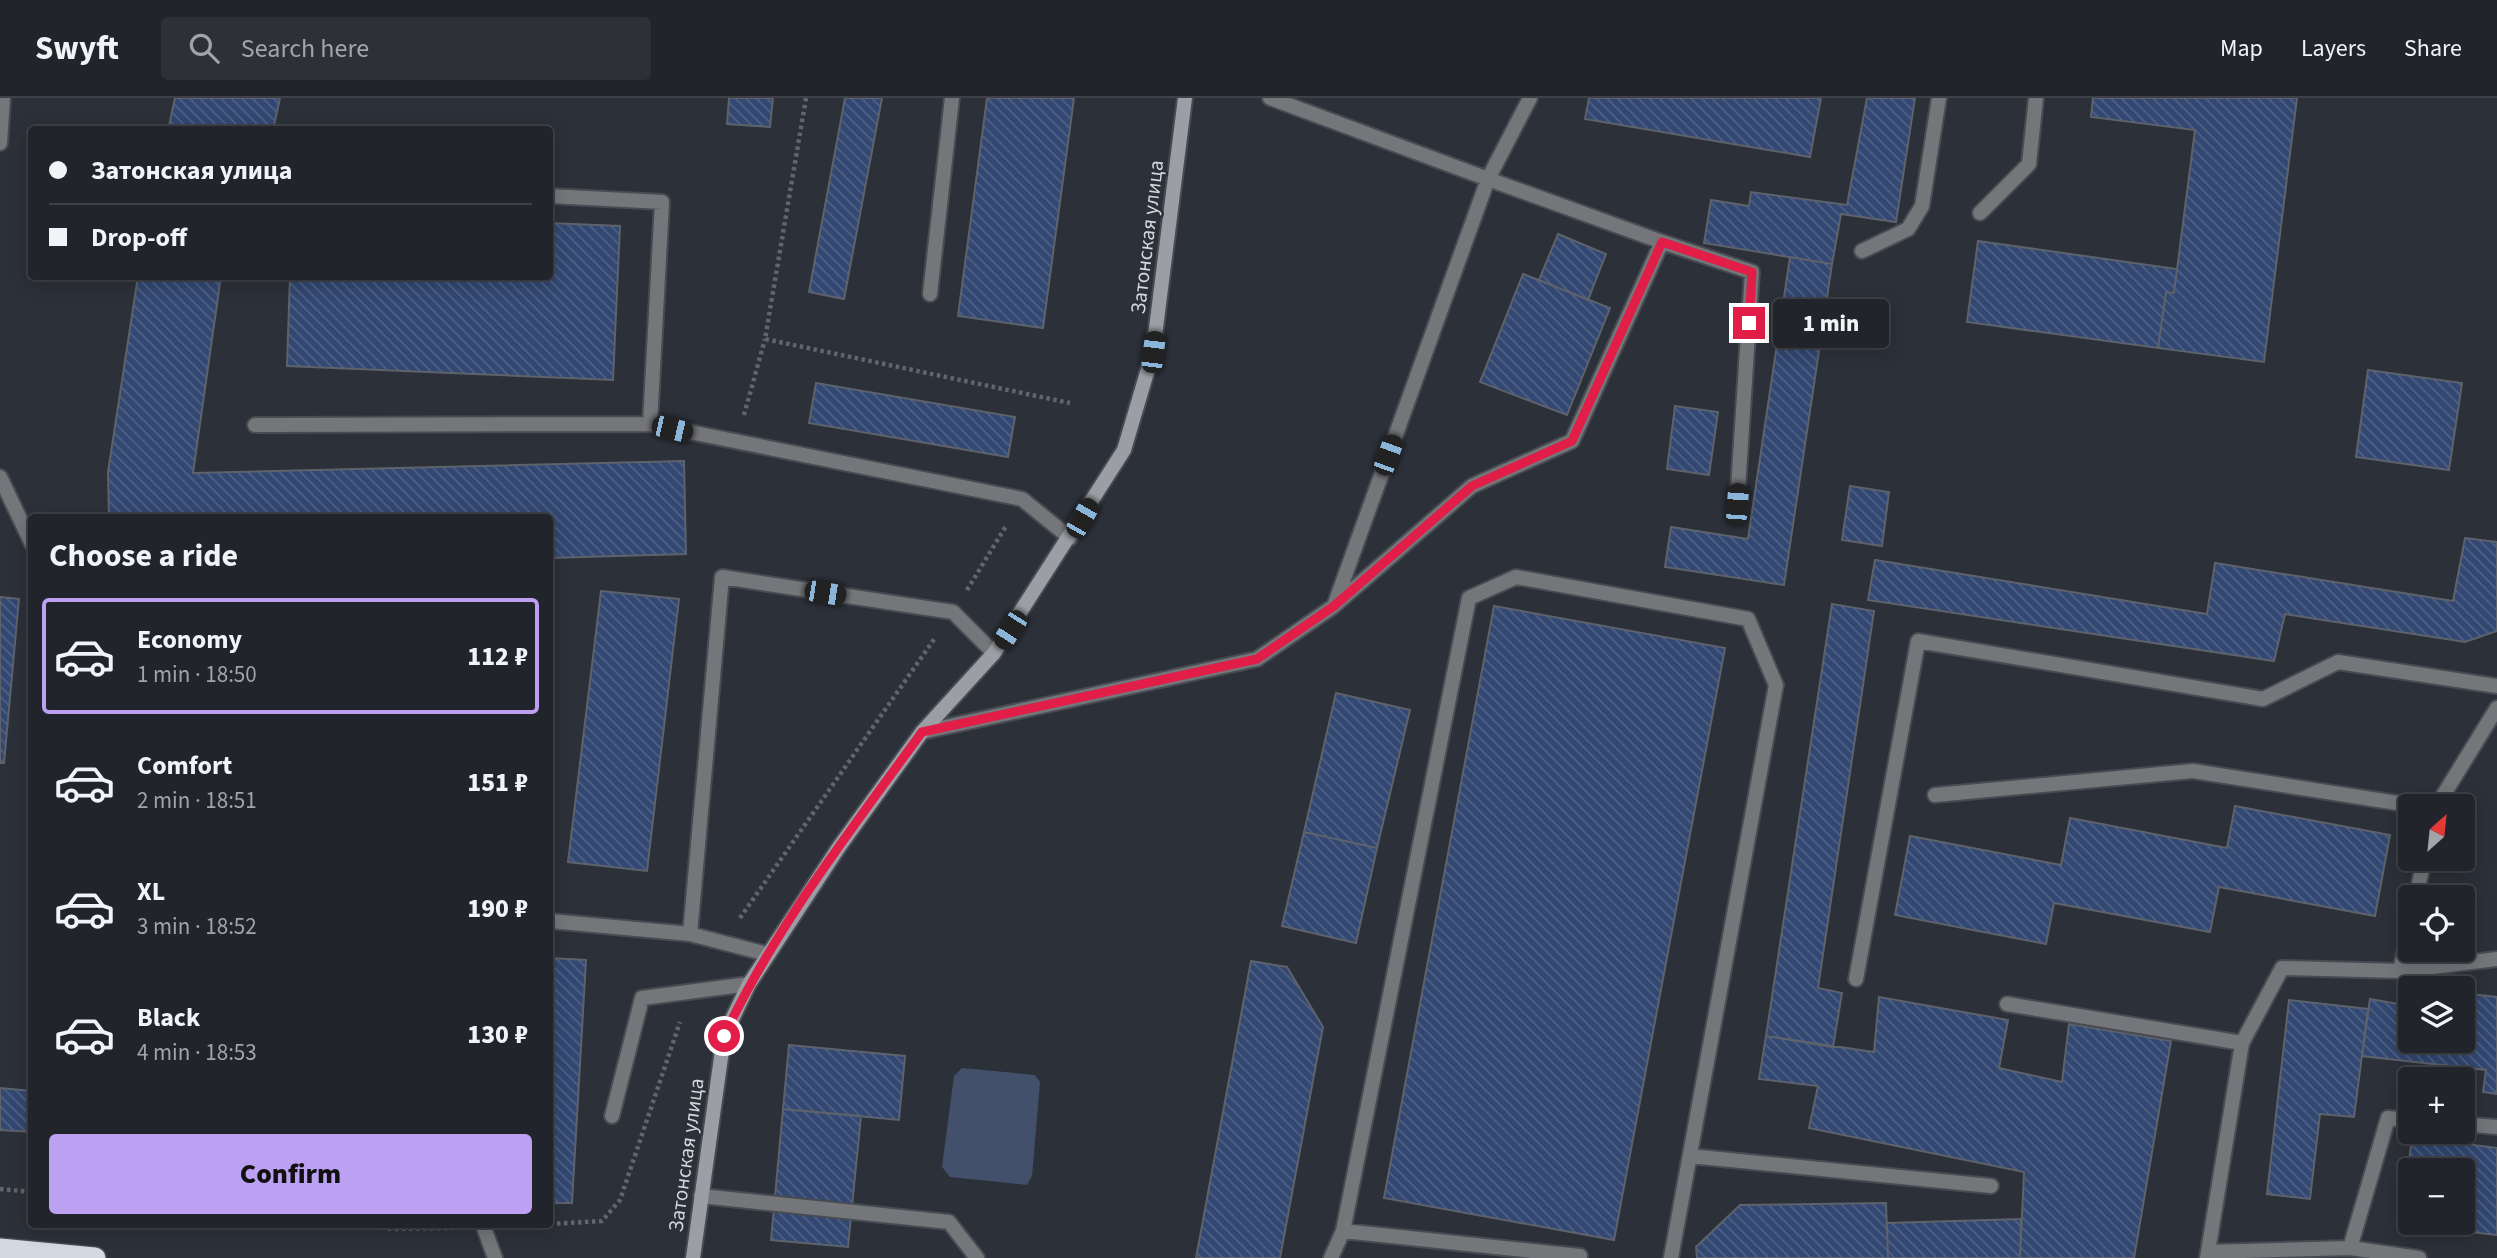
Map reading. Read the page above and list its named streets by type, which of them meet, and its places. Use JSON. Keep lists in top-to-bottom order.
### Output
{
  "streets": {
    "main road": ["Затонская улица"]
  },
  "north": "top right",
  "page": {
    "header": "Swyft",
    "search": "Search here",
    "nav": ["Map", "Layers", "Share"],
    "banner": ["Затонская улица", "Drop-off"],
    "bubble": "1 min",
    "heading": "Choose a ride",
    "list": [
      {
        "name": "Economy",
        "note": "1 min · 18:50",
        "value": "112 ₽"
      },
      {
        "name": "Comfort",
        "note": "2 min · 18:51",
        "value": "151 ₽"
      },
      {
        "name": "XL",
        "note": "3 min · 18:52",
        "value": "190 ₽"
      },
      {
        "name": "Black",
        "note": "4 min · 18:53",
        "value": "130 ₽"
      }
    ],
    "map_buttons": ["+", "−"],
    "buttons": "Confirm"
  }
}
